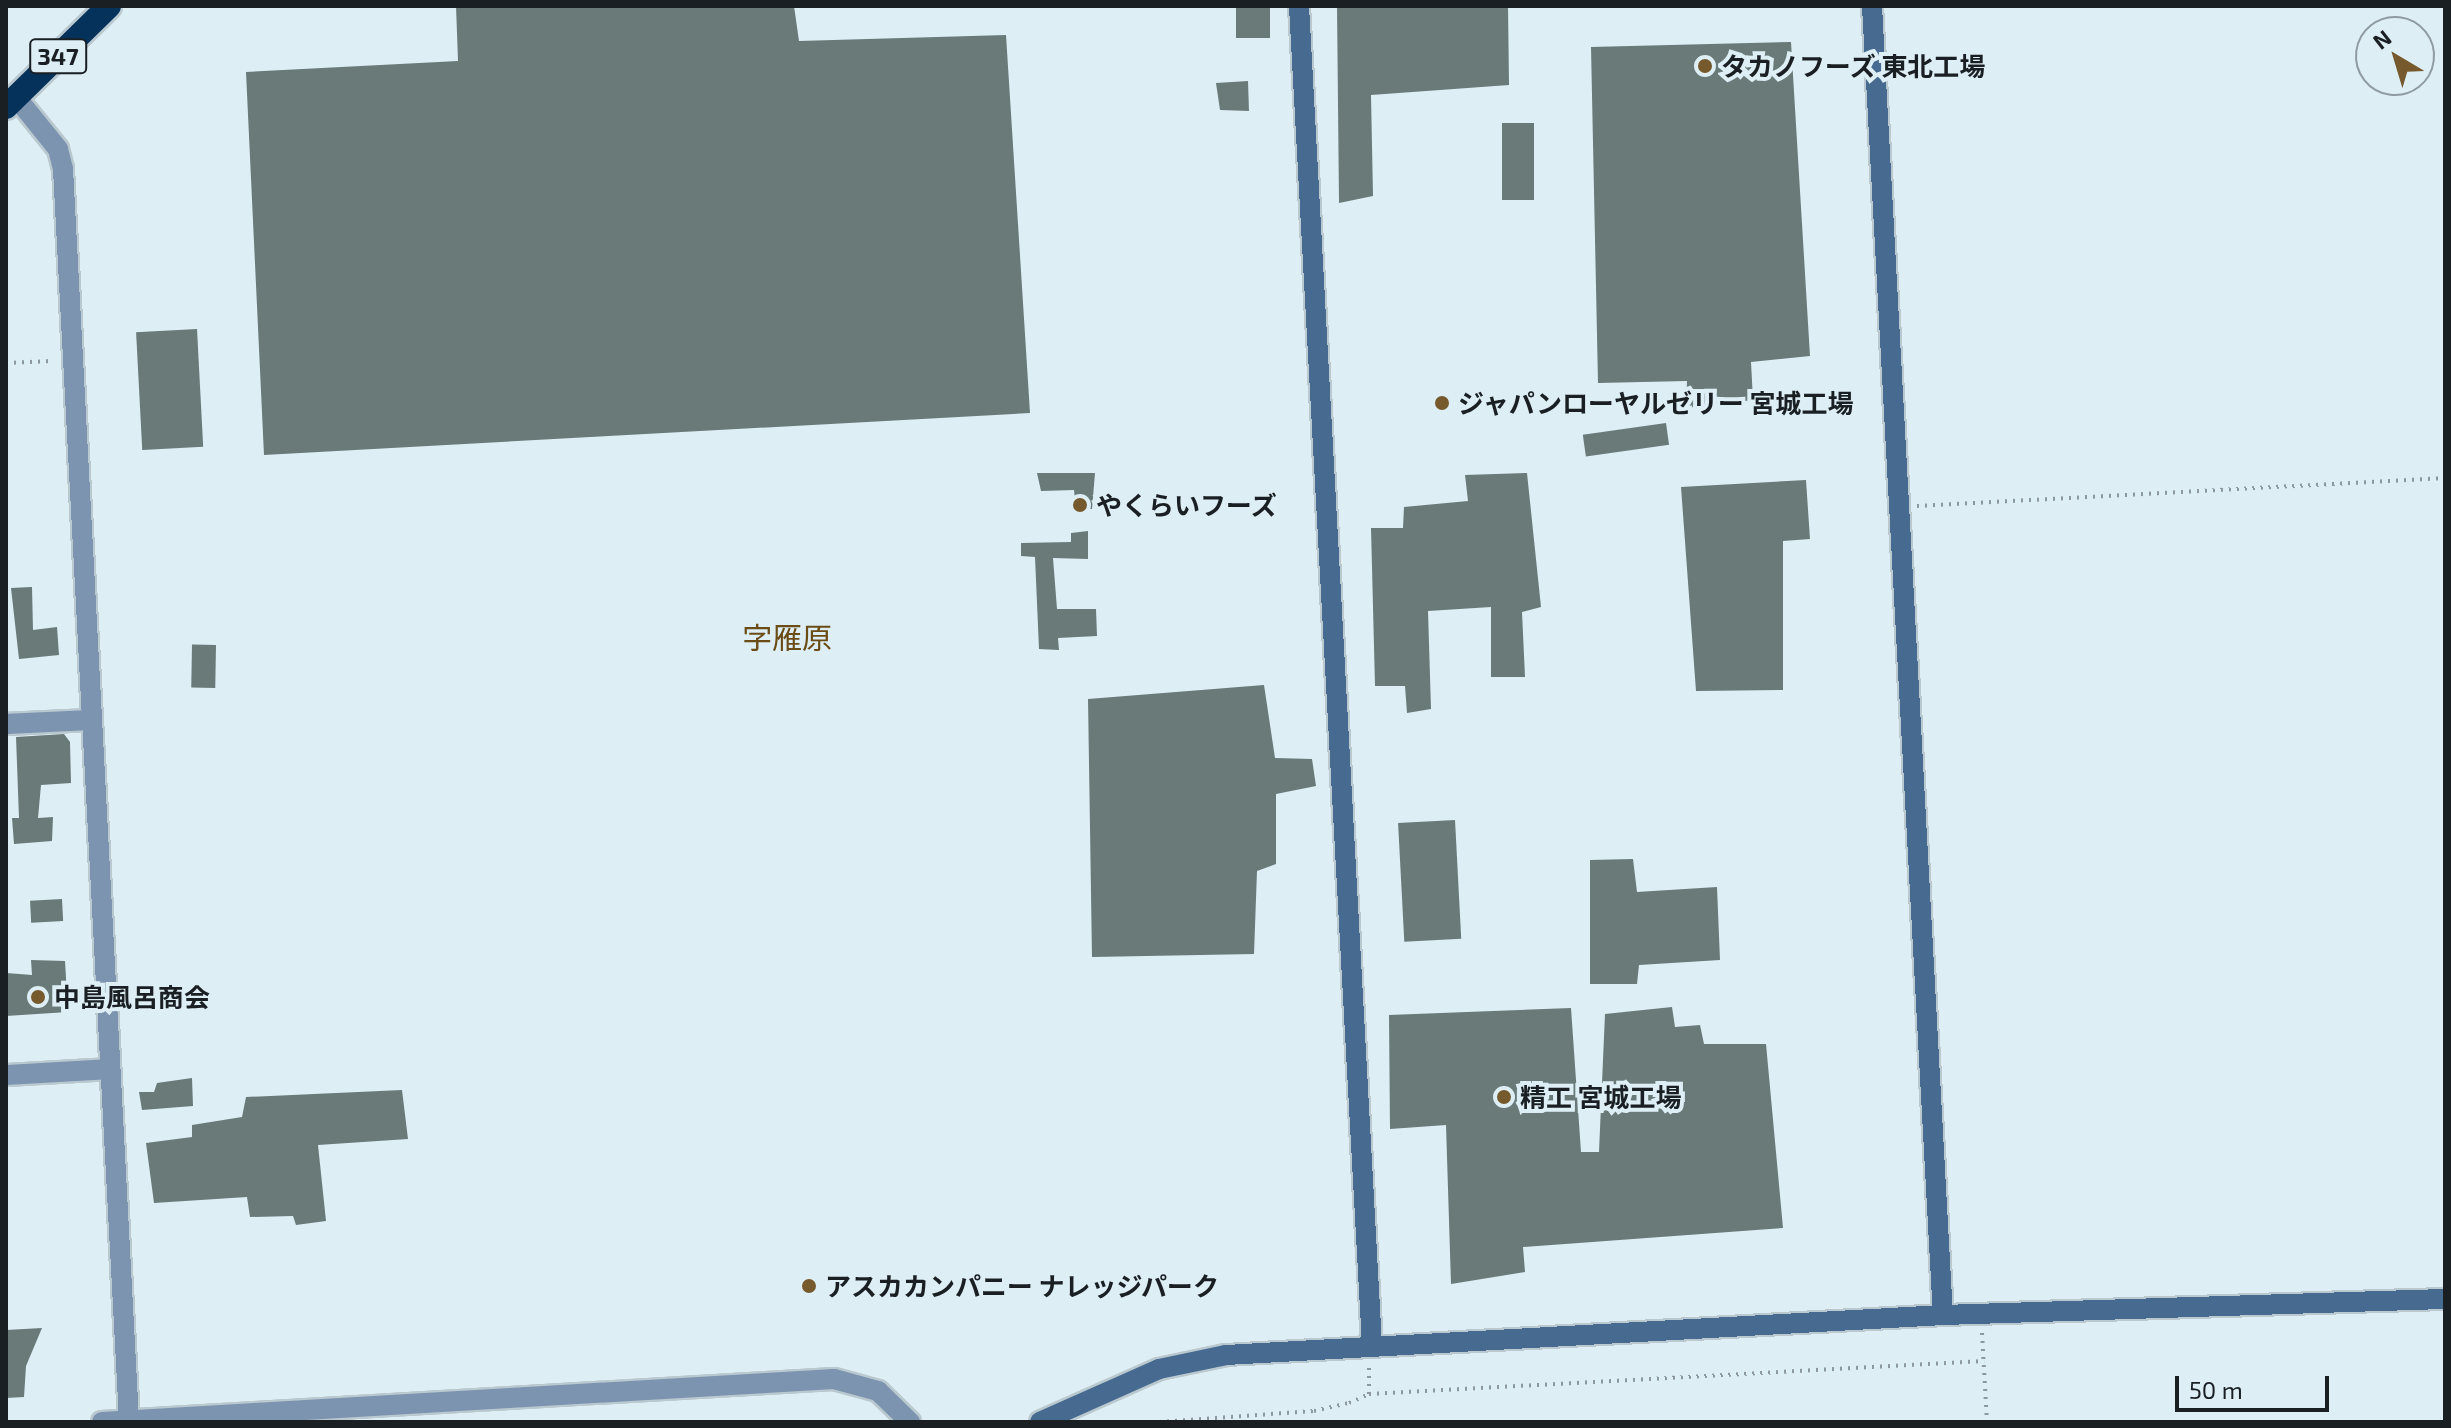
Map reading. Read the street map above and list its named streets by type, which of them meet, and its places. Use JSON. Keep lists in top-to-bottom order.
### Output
{
  "streets": {
    "highway": ["347"]
  },
  "districts": ["字雁原"],
  "places": [
    "タカノフーズ 東北工場",
    "ジャパンローヤルゼリー 宮城工場",
    "やくらいフーズ",
    "中島風呂商会",
    "精工 宮城工場",
    "アスカカンパニー ナレッジパーク"
  ],
  "scale_bar": "50 m",
  "north": "top left"
}
